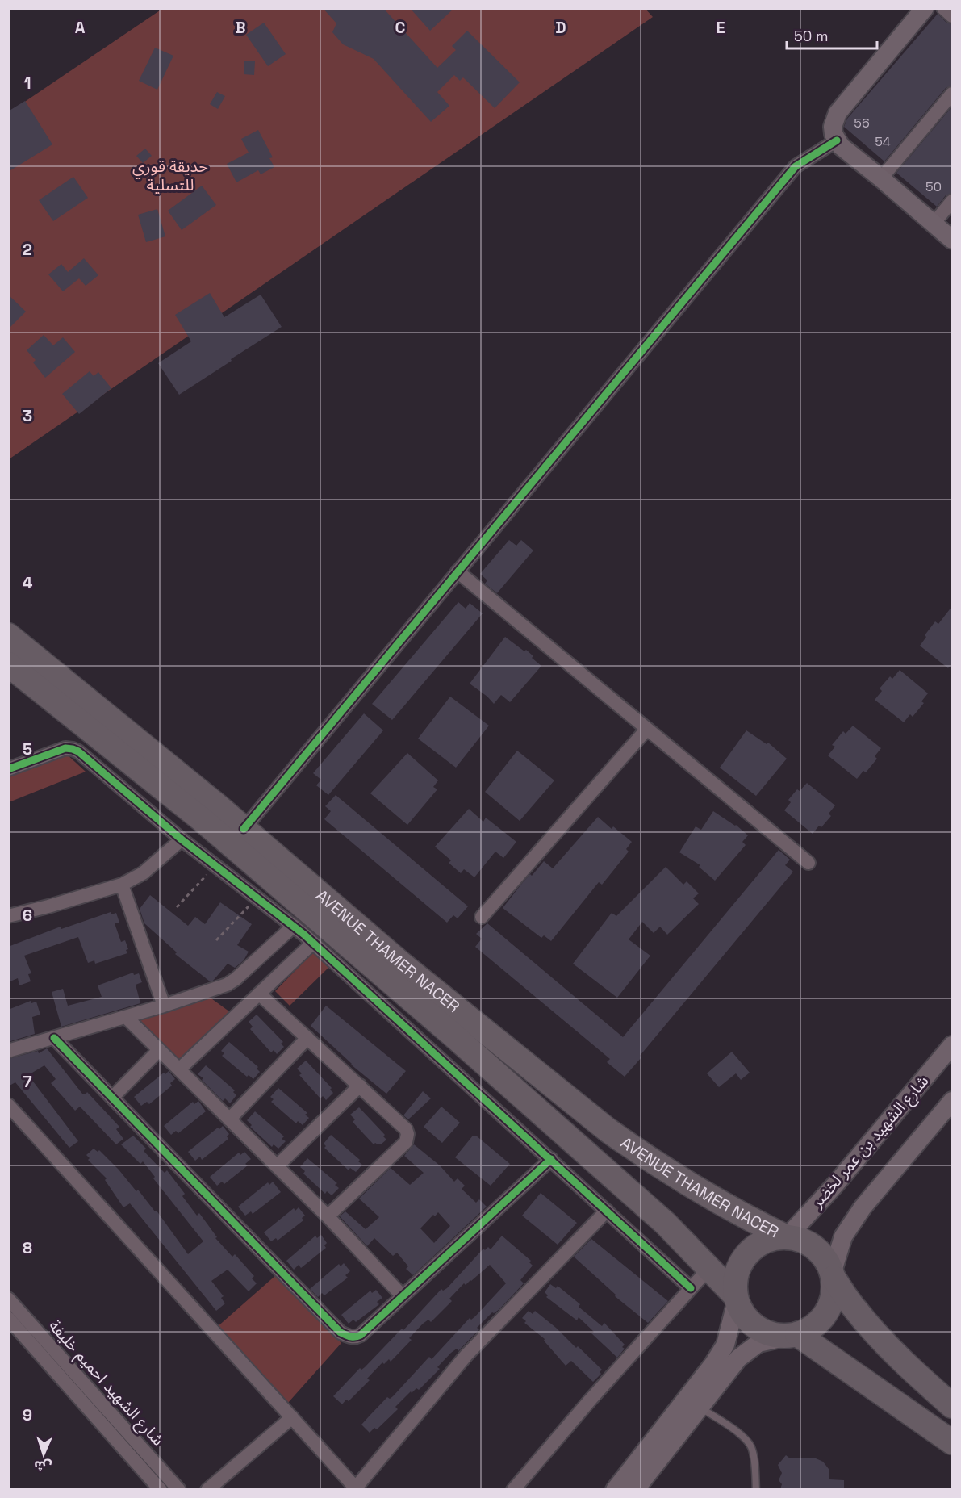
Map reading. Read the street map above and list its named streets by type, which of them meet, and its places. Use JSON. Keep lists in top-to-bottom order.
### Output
{
  "streets": {
    "highway": ["AVENUE THAMER NACER"],
    "main road": ["شارع الشهيد بن عمر لخضر"],
    "street": ["شارع الشهيد احميم خليفة"]
  },
  "crossings": [
    ["AVENUE THAMER NACER", "شارع الشهيد بن عمر لخضر"]
  ],
  "parks": ["حديقة قوري للتسلية"],
  "house_numbers": ["56", "54", "50"],
  "scale_bar": "50 m",
  "north": "bottom",
  "grid": {
    "columns": [
      "A",
      "B",
      "C",
      "D",
      "E"
    ],
    "rows": [
      "1",
      "2",
      "3",
      "4",
      "5",
      "6",
      "7",
      "8",
      "9"
    ]
  }
}
